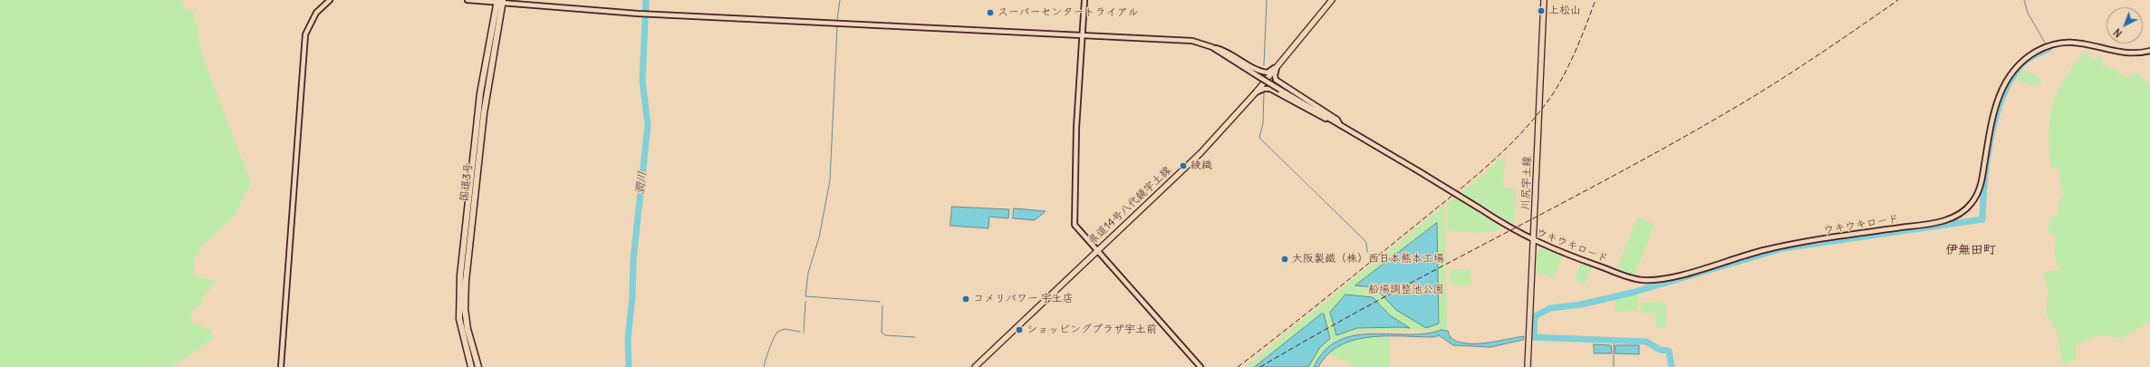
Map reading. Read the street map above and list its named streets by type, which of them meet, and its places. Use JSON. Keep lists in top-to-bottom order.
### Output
{
  "streets": {
    "highway": ["国道3号"],
    "main road": ["川尻宇土線", "県道14号八代鏡宇土線"],
    "street": ["ウキウキロード"]
  },
  "crossings": [
    ["川尻宇土線", "ウキウキロード"]
  ],
  "districts": ["伊無田町"],
  "water": ["潤川"],
  "parks": ["船場調整池公園"],
  "places": [
    "上松山",
    "スーパーセンタートライアル",
    "綾織",
    "大阪製鐵（株）西日本熊本工場",
    "コメリパワー 宇土店",
    "ショッピングプラザ宇土前"
  ],
  "north": "bottom left"
}
